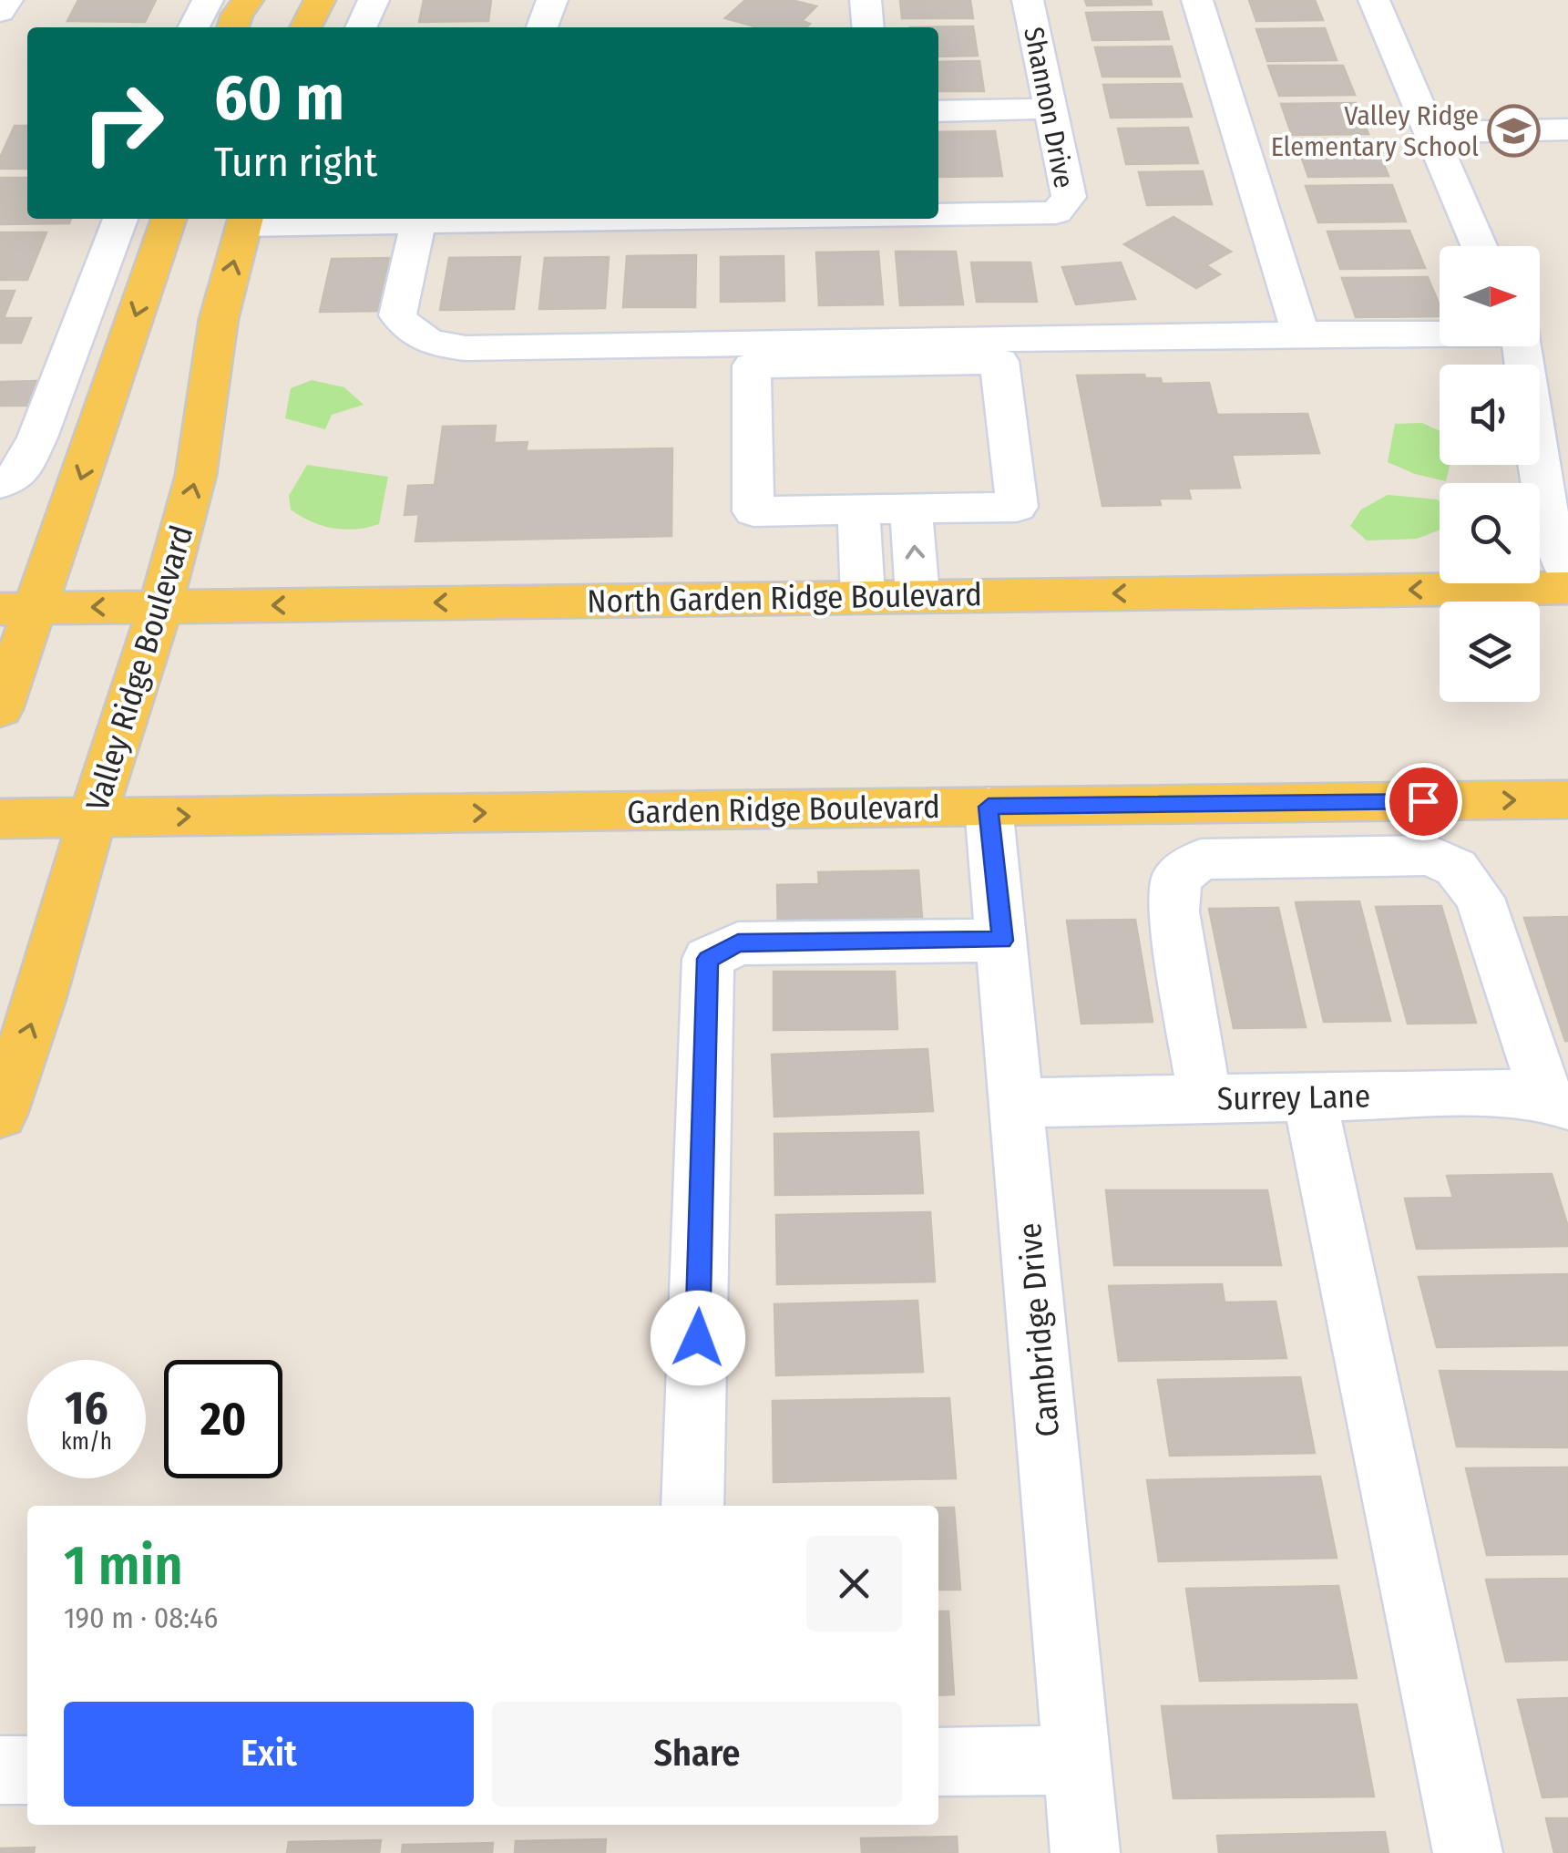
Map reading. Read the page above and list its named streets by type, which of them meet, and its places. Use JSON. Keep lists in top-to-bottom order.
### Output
{
  "streets": {
    "main road": ["North Garden Ridge Boulevard", "Valley Ridge Boulevard", "Garden Ridge Boulevard"],
    "street": ["Shannon Drive", "Surrey Lane", "Cambridge Drive"]
  },
  "crossings": [
    ["North Garden Ridge Boulevard", "Valley Ridge Boulevard"],
    ["Valley Ridge Boulevard", "Garden Ridge Boulevard"],
    ["Garden Ridge Boulevard", "Cambridge Drive"],
    ["Surrey Lane", "Cambridge Drive"]
  ],
  "one_way": ["North Garden Ridge Boulevard", "Garden Ridge Boulevard"],
  "places": {
    "school or university": ["Valley Ridge Elementary School"]
  },
  "north": "right",
  "page": {
    "turn": ["60 m", "Turn right"],
    "speed": "16 km/h",
    "limit": "20",
    "heading": ["1 min", "190 m · 08:46"],
    "buttons": ["Exit", "Share"]
  }
}
